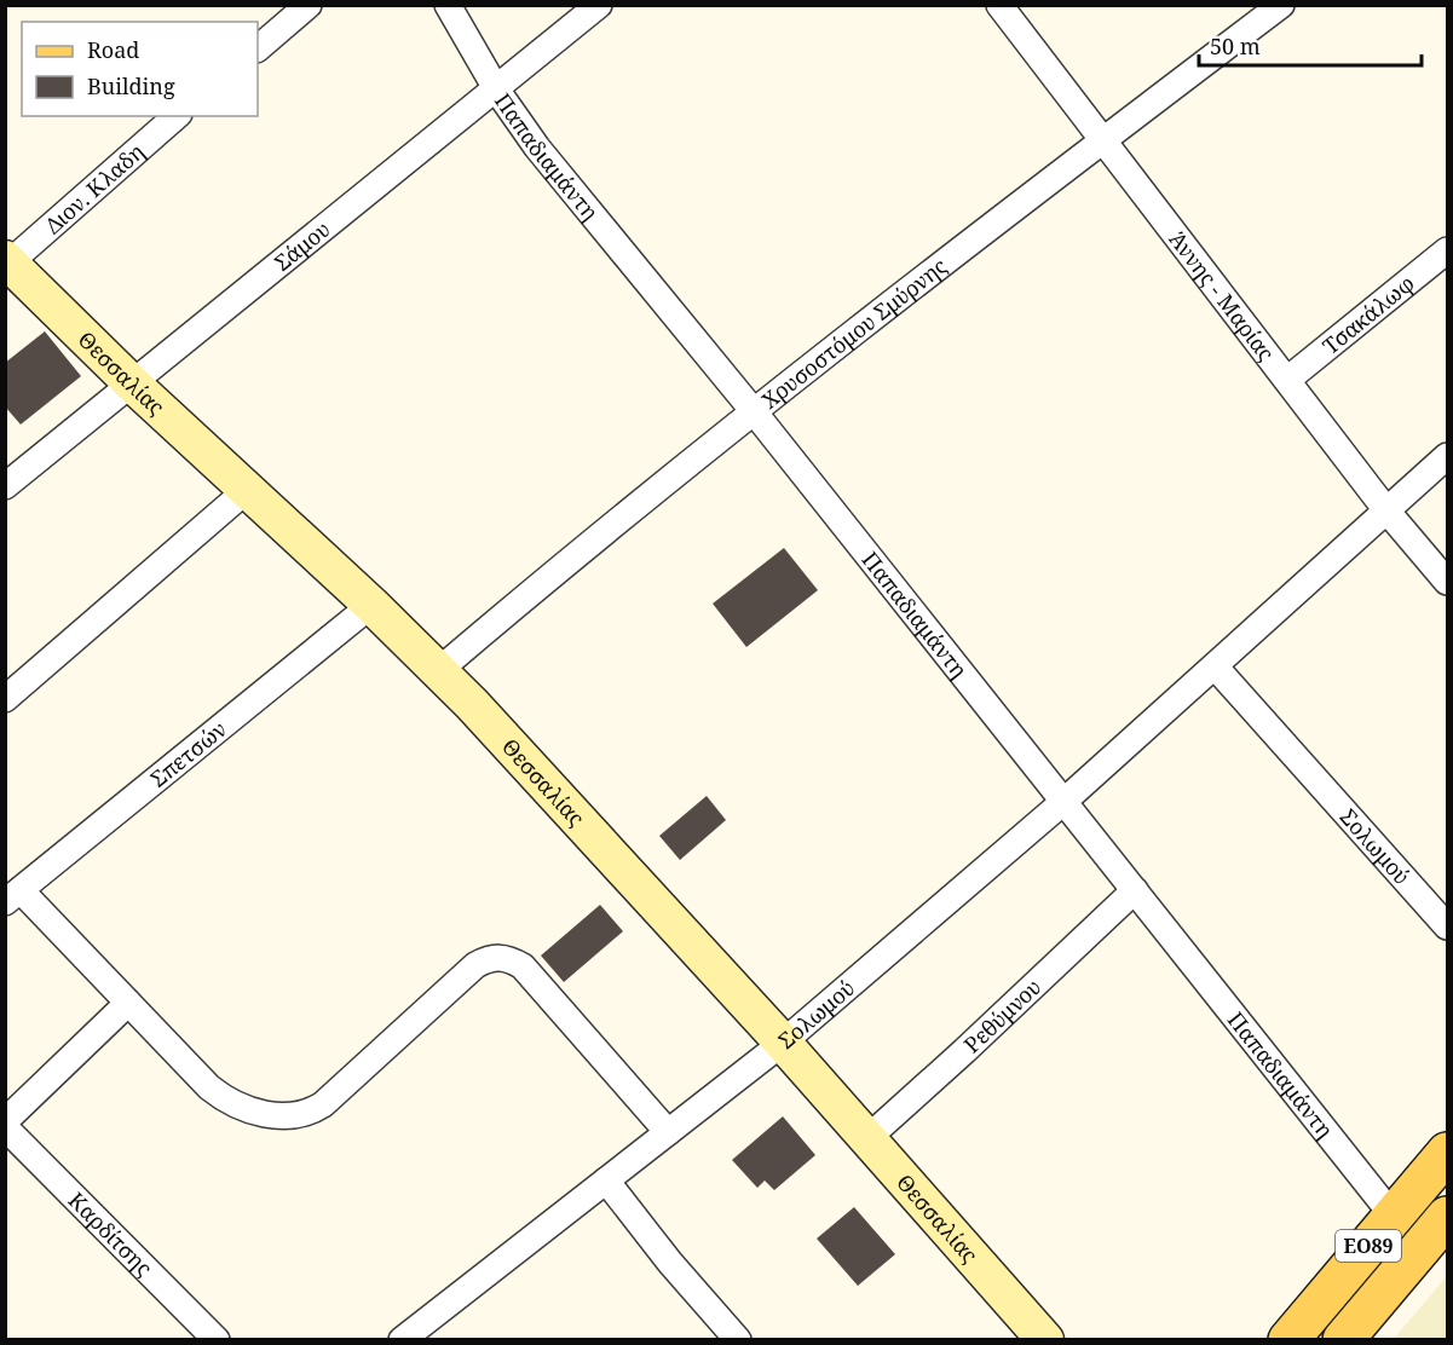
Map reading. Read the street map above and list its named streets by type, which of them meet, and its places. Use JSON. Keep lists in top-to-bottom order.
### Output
{
  "streets": {
    "main road": ["ΕΟ89"],
    "street": [
      "Παπαδιαμάντη",
      "Διον. Κλαδη",
      "Σάμου",
      "Άννης - Μαρίας",
      "Τσακάλωφ",
      "Χρυσοστόμου Σμύρνης",
      "Θεσσαλίας",
      "Σπετσών",
      "Σολωμού",
      "Ρεθύμνου",
      "Καρδίτσης"
    ]
  },
  "crossings": [
    ["Παπαδιαμάντη", "Σάμου"],
    ["Παπαδιαμάντη", "Χρυσοστόμου Σμύρνης"],
    ["Παπαδιαμάντη", "Σολωμού"],
    ["Παπαδιαμάντη", "Ρεθύμνου"],
    ["Παπαδιαμάντη", "ΕΟ89"],
    ["Διον. Κλαδη", "Θεσσαλίας"],
    ["Σάμου", "Θεσσαλίας"],
    ["Άννης - Μαρίας", "Τσακάλωφ"],
    ["Άννης - Μαρίας", "Χρυσοστόμου Σμύρνης"],
    ["Άννης - Μαρίας", "Σολωμού"],
    ["Χρυσοστόμου Σμύρνης", "Θεσσαλίας"],
    ["Θεσσαλίας", "Σπετσών"],
    ["Θεσσαλίας", "Σολωμού"],
    ["Θεσσαλίας", "Ρεθύμνου"]
  ],
  "legend": ["Road", "Building"],
  "scale_bar": "50 m"
}
